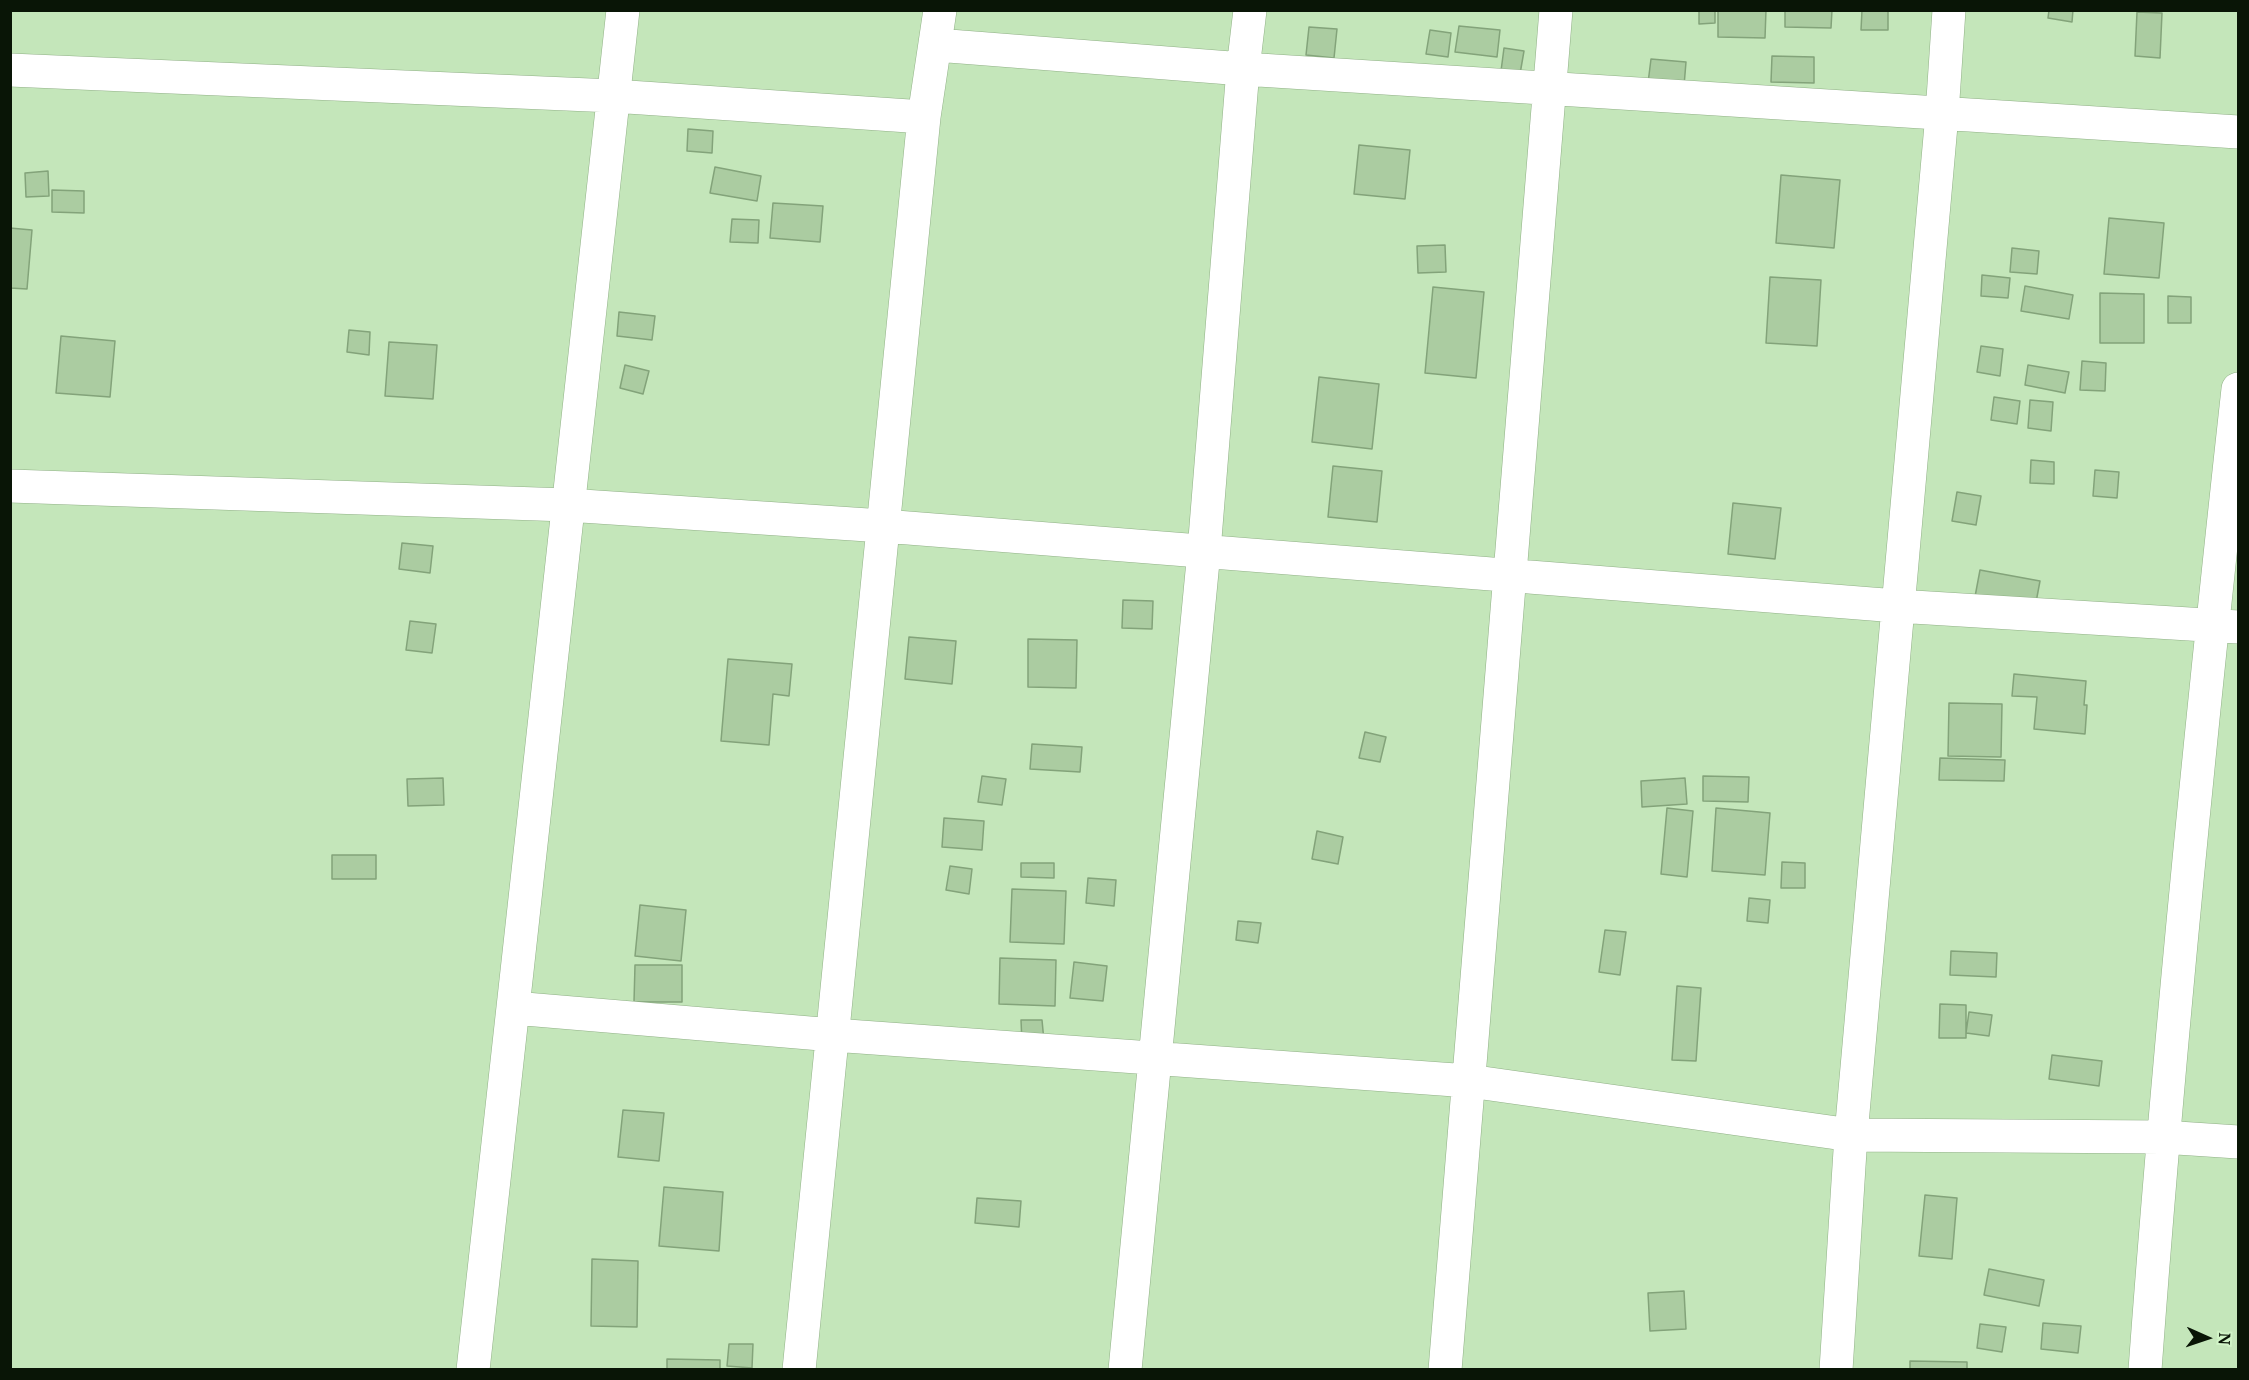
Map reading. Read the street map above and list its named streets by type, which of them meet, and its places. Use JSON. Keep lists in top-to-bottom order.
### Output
{
  "north": "right"
}
